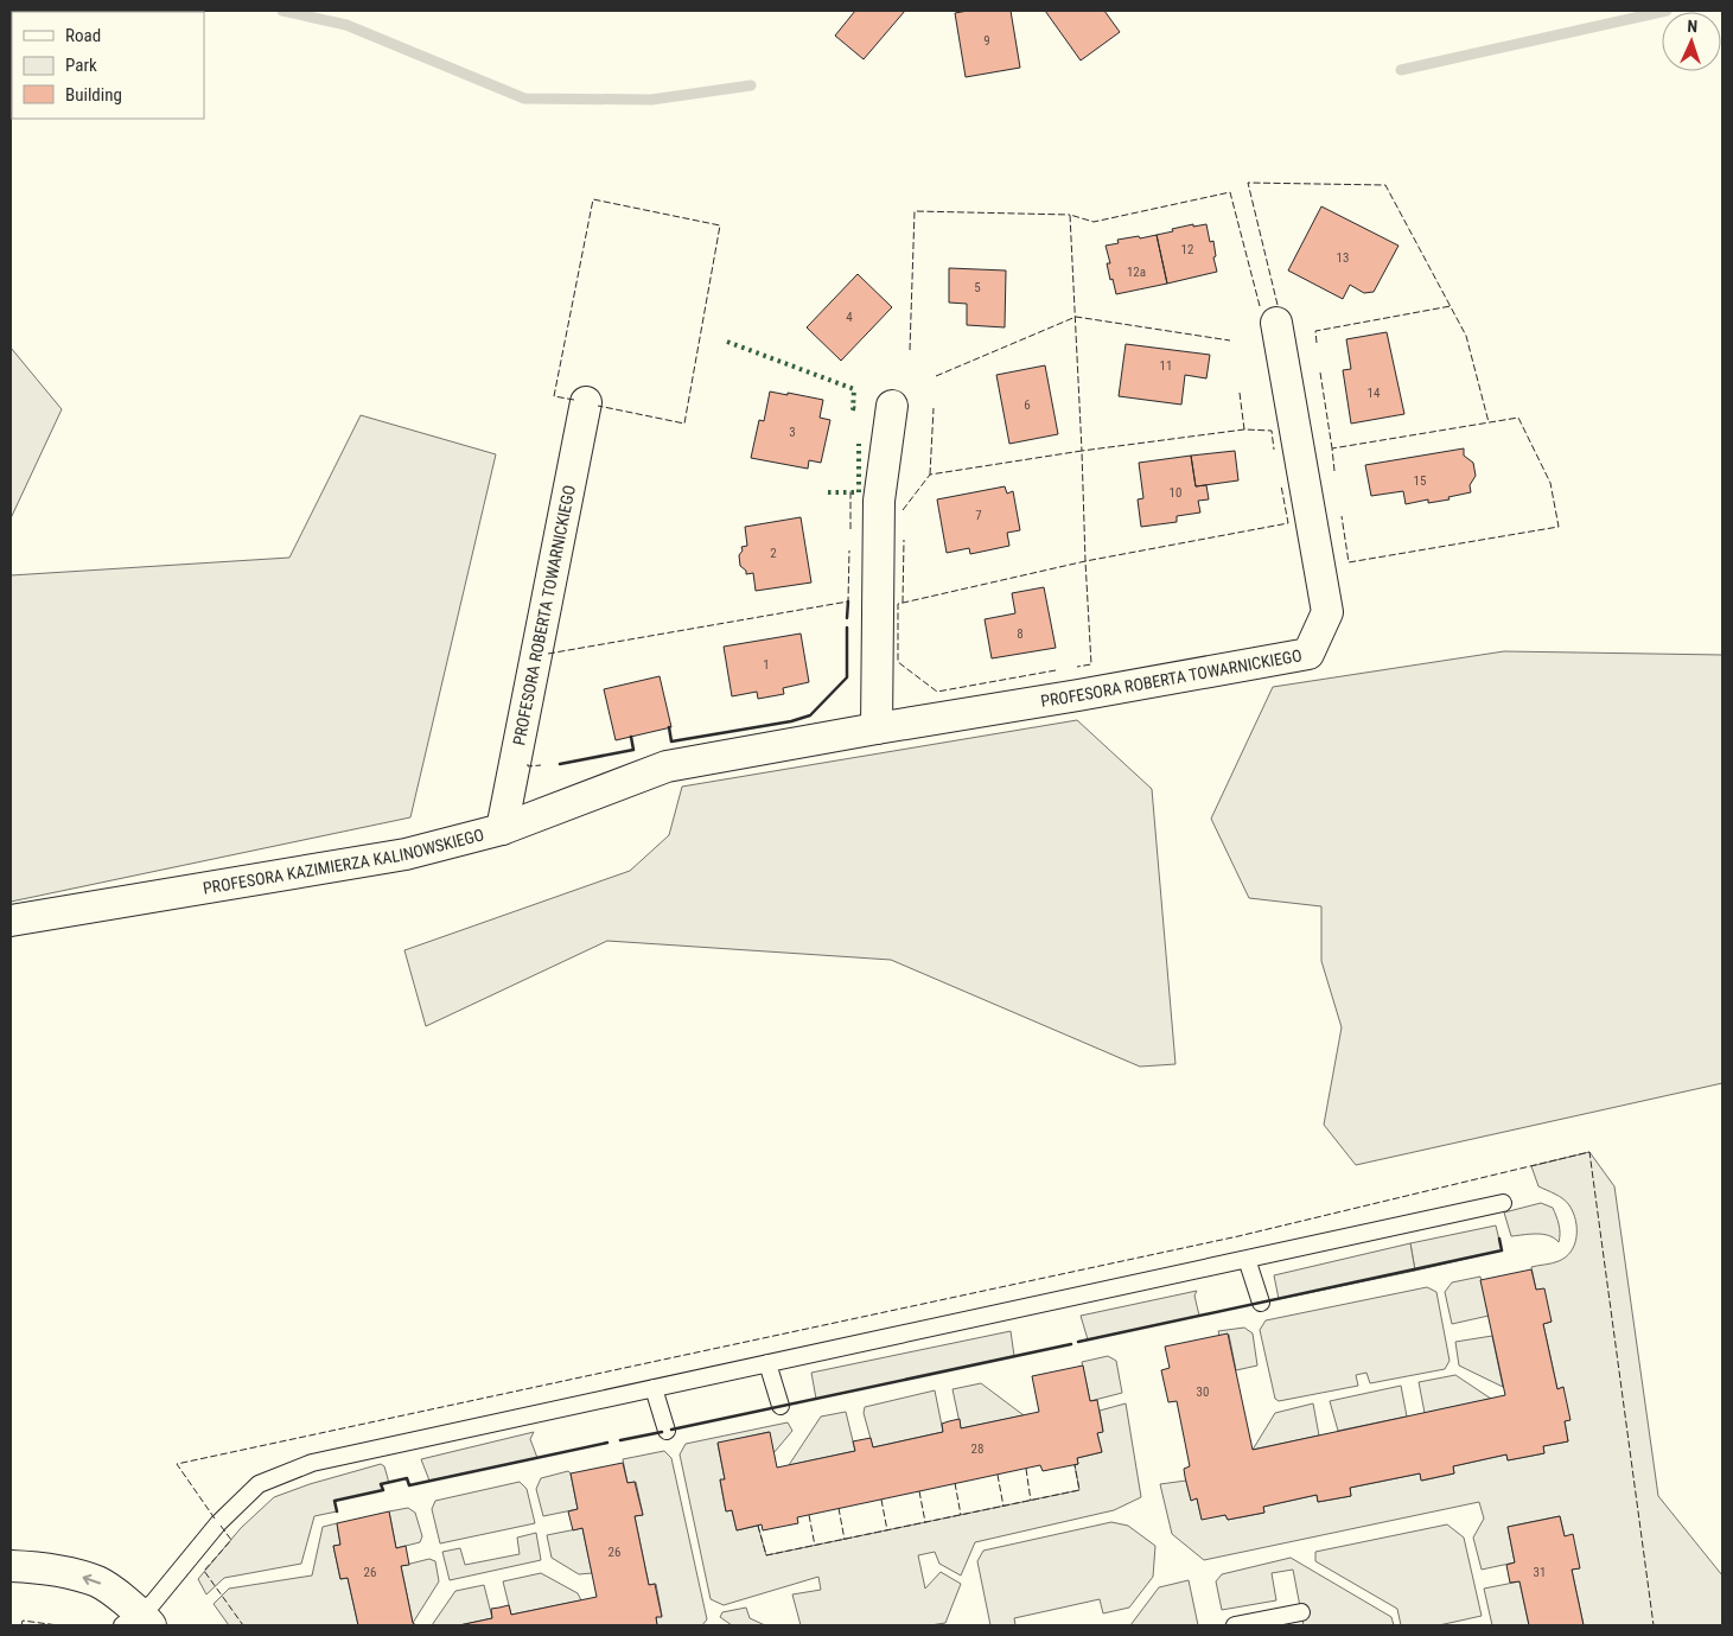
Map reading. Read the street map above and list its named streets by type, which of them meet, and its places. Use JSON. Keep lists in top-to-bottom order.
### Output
{
  "streets": {
    "street": ["PROFESORA ROBERTA TOWARNICKIEGO", "PROFESORA KAZIMIERZA KALINOWSKIEGO"]
  },
  "crossings": [
    ["PROFESORA ROBERTA TOWARNICKIEGO", "PROFESORA KAZIMIERZA KALINOWSKIEGO"]
  ],
  "house_numbers": [
    "9",
    "12",
    "13",
    "12a",
    "5",
    "4",
    "11",
    "14",
    "6",
    "3",
    "15",
    "10",
    "7",
    "2",
    "8",
    "1",
    "30",
    "28",
    "26",
    "26",
    "31"
  ],
  "legend": ["Road", "Park", "Building"],
  "north": "top"
}
